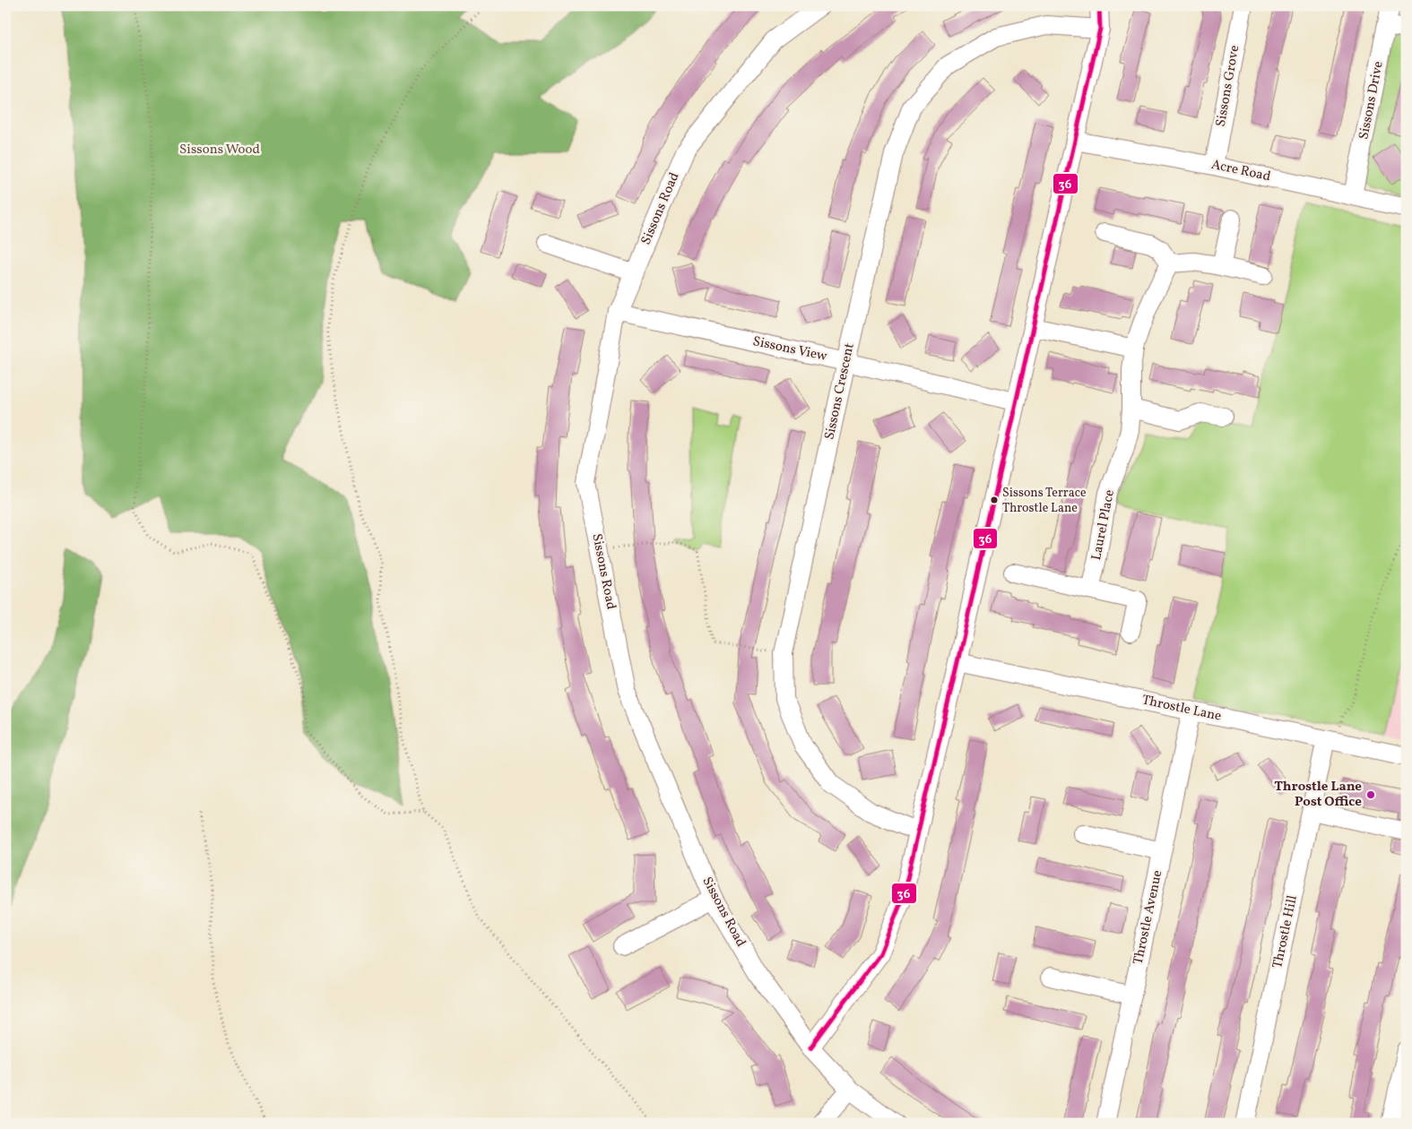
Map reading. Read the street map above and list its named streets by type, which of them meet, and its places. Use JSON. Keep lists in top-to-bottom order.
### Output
{
  "streets": {
    "street": [
      "Sissons Grove",
      "Sissons Drive",
      "Acre Road",
      "Sissons Road",
      "Sissons View",
      "Sissons Crescent",
      "Laurel Place",
      "Throstle Lane",
      "Throstle Avenue",
      "Throstle Hill"
    ]
  },
  "crossings": [
    ["Sissons Grove", "Acre Road"],
    ["Sissons Drive", "Acre Road"],
    ["Sissons Road", "Sissons View"],
    ["Sissons View", "Sissons Crescent"],
    ["Throstle Lane", "Throstle Avenue"],
    ["Throstle Lane", "Throstle Hill"]
  ],
  "parks": ["Sissons Wood"],
  "places": ["Sissons Terrace Throstle Lane", "Throstle Lane Post Office"],
  "lines": ["transit line 36"]
}
